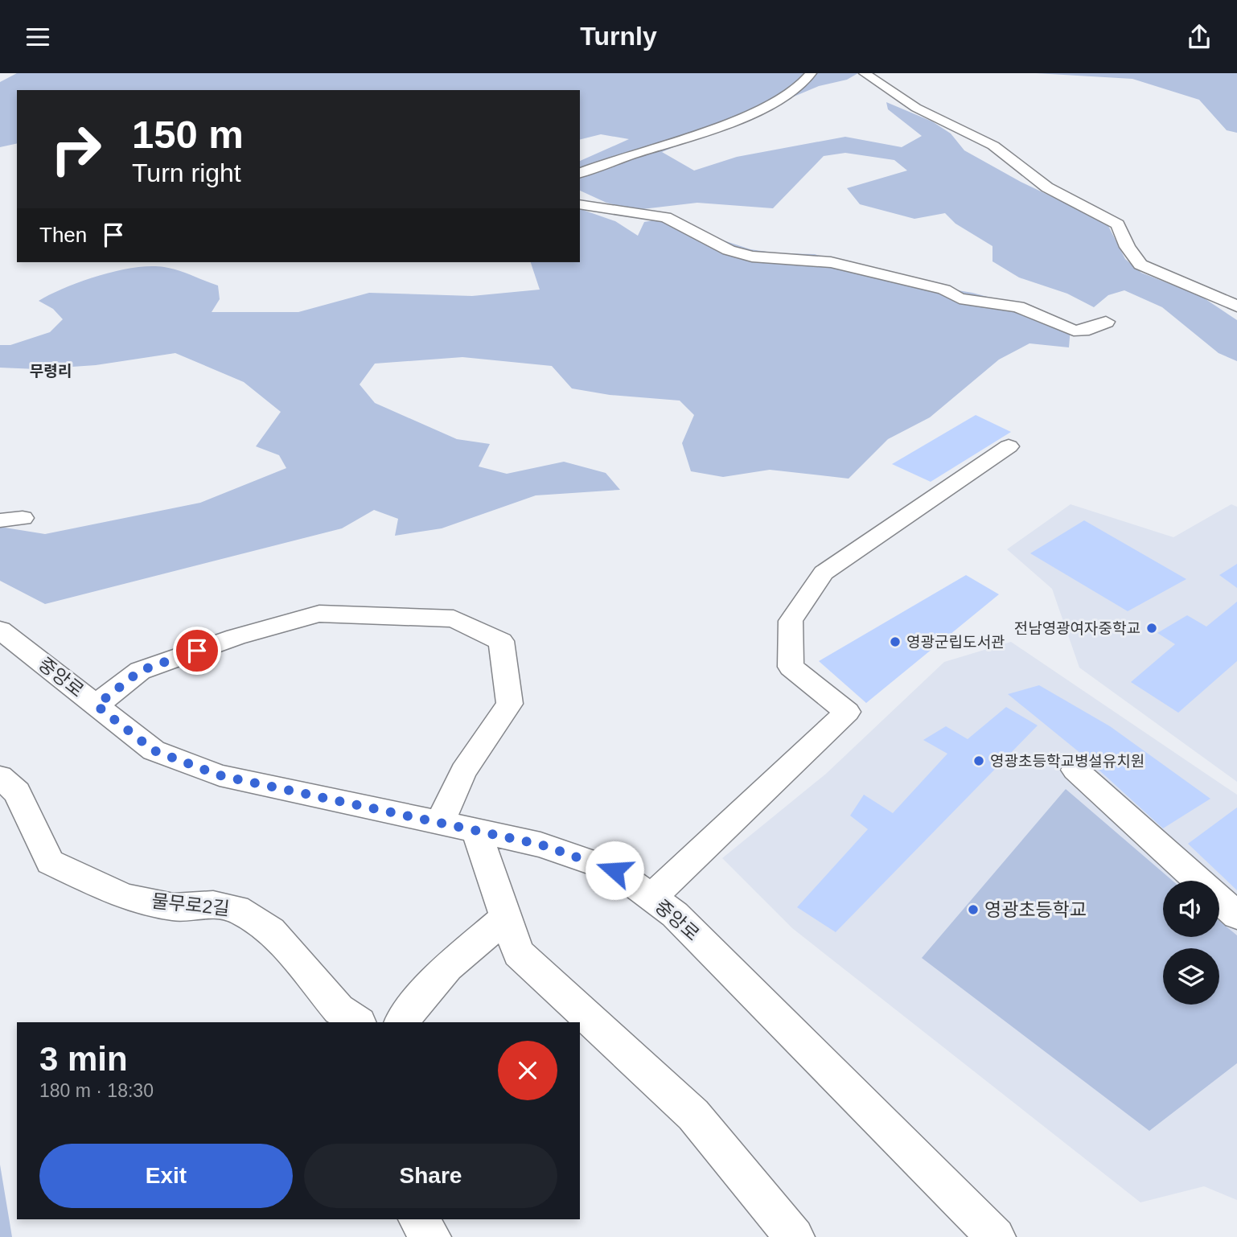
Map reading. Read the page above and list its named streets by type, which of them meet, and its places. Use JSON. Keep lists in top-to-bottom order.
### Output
{
  "streets": {
    "street": ["중앙로", "물무로2길"]
  },
  "districts": ["무령리"],
  "places": [
    "전남영광여자중학교",
    "영광군립도서관",
    "영광초등학교병설유치원",
    "영광초등학교"
  ],
  "page": {
    "header": "Turnly",
    "turn": ["150 m", "Turn right"],
    "then": "Then",
    "heading": ["3 min", "180 m · 18:30"],
    "buttons": ["Exit", "Share"]
  }
}
